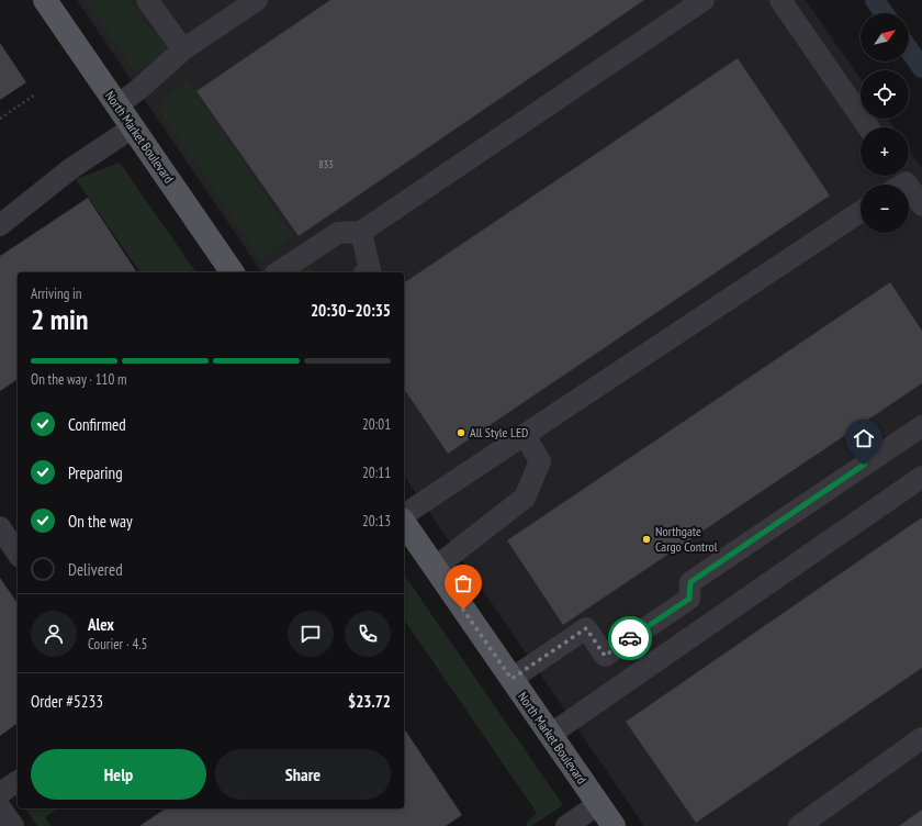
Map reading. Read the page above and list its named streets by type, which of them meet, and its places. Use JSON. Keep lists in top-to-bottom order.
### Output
{
  "streets": {
    "main road": ["North Market Boulevard"]
  },
  "places": ["All Style LED", "Northgate Cargo Control"],
  "house_numbers": ["833"],
  "north": "top right",
  "page": {
    "map_buttons": ["+", "−"],
    "heading": ["2 min", "Arriving in", "20:30–20:35"],
    "panel": [
      "Alex",
      "Courier · 4.5",
      "Order #5233",
      "$23.72"
    ],
    "bar": "On the way · 110 m",
    "list": [
      ["Confirmed", "20:01"],
      ["Preparing", "20:11"],
      ["On the way", "20:13"],
      "Delivered"
    ],
    "buttons": ["Help", "Share"]
  }
}
